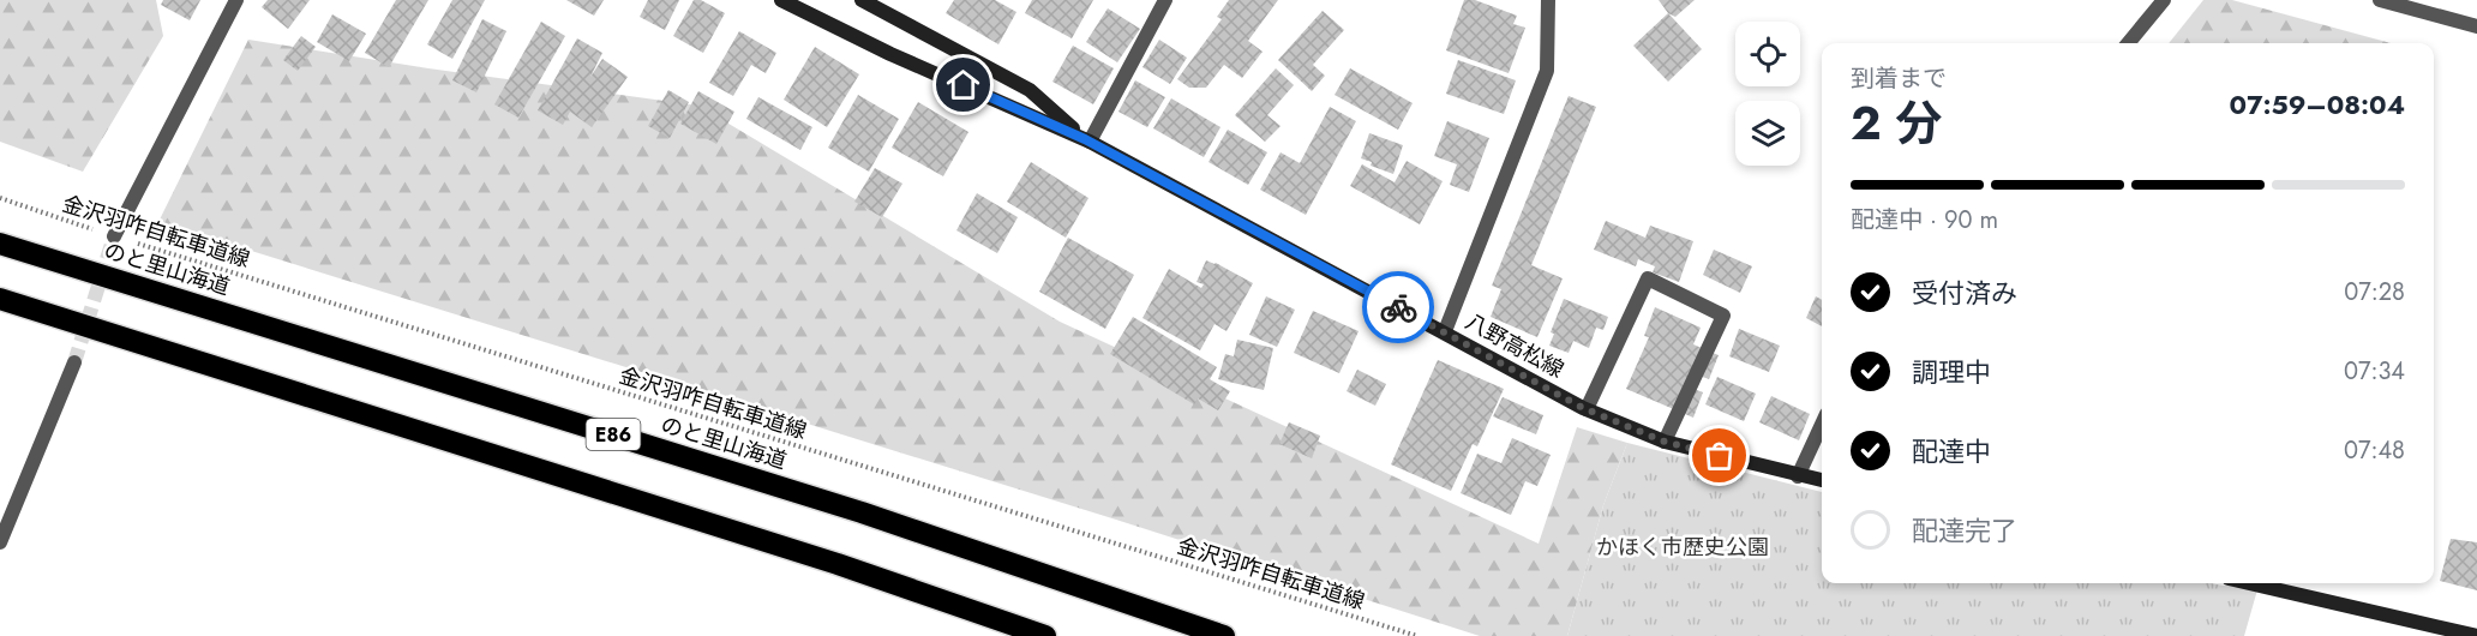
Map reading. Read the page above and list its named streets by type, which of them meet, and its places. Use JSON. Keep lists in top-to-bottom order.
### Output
{
  "streets": {
    "highway": ["のと里山海道", "E86"],
    "main road": ["八野高松線"],
    "path": ["金沢羽咋自転車道線"]
  },
  "parks": ["かほく市歴史公園"],
  "page": {
    "heading": ["2 分", "到着まで", "07:59–08:04"],
    "bar": "配達中 · 90 m",
    "list": [
      ["受付済み", "07:28"],
      ["調理中", "07:34"],
      ["配達中", "07:48"],
      "配達完了"
    ]
  }
}
